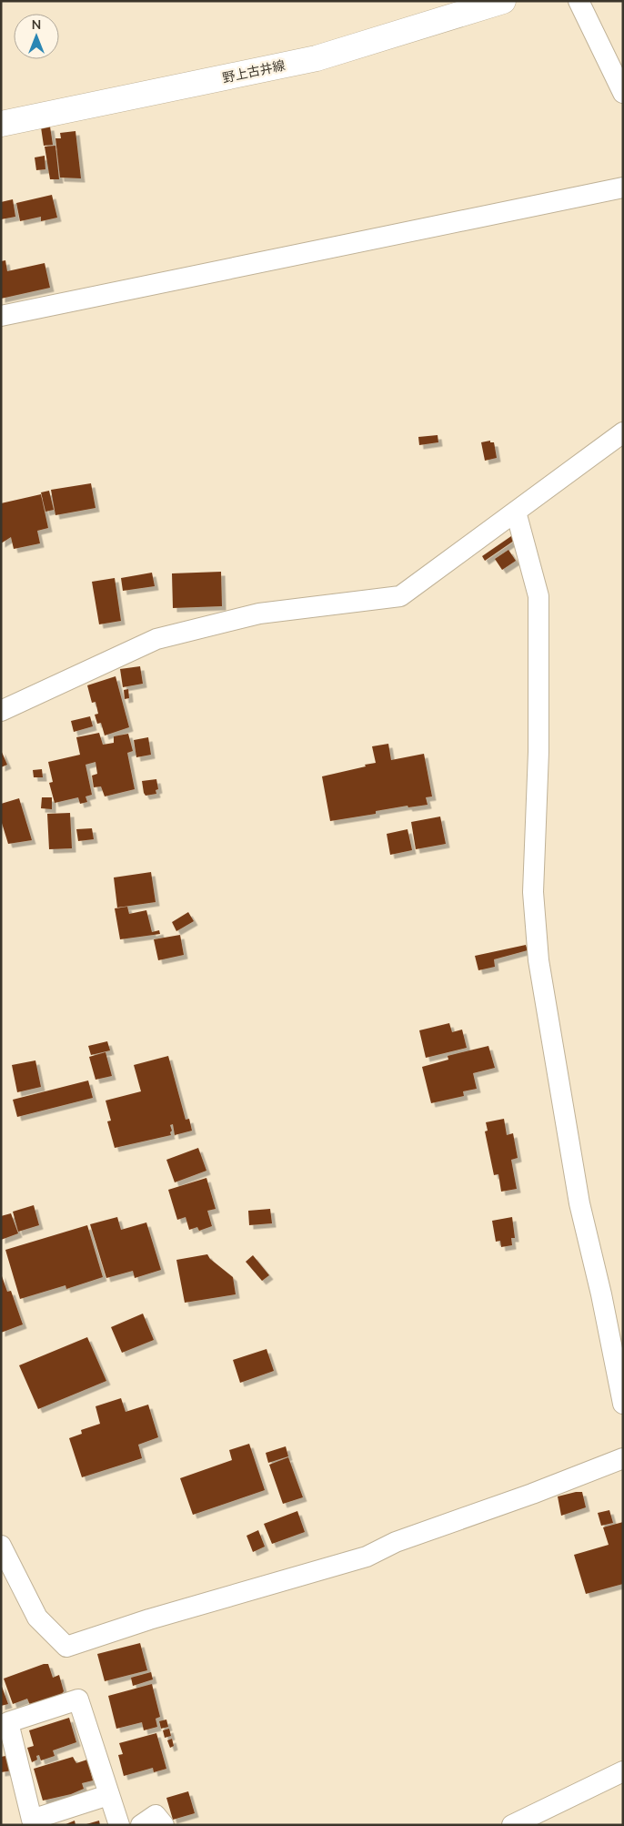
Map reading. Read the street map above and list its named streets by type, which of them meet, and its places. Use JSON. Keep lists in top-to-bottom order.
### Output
{
  "streets": {
    "main road": ["野上古井線"]
  },
  "north": "top"
}
